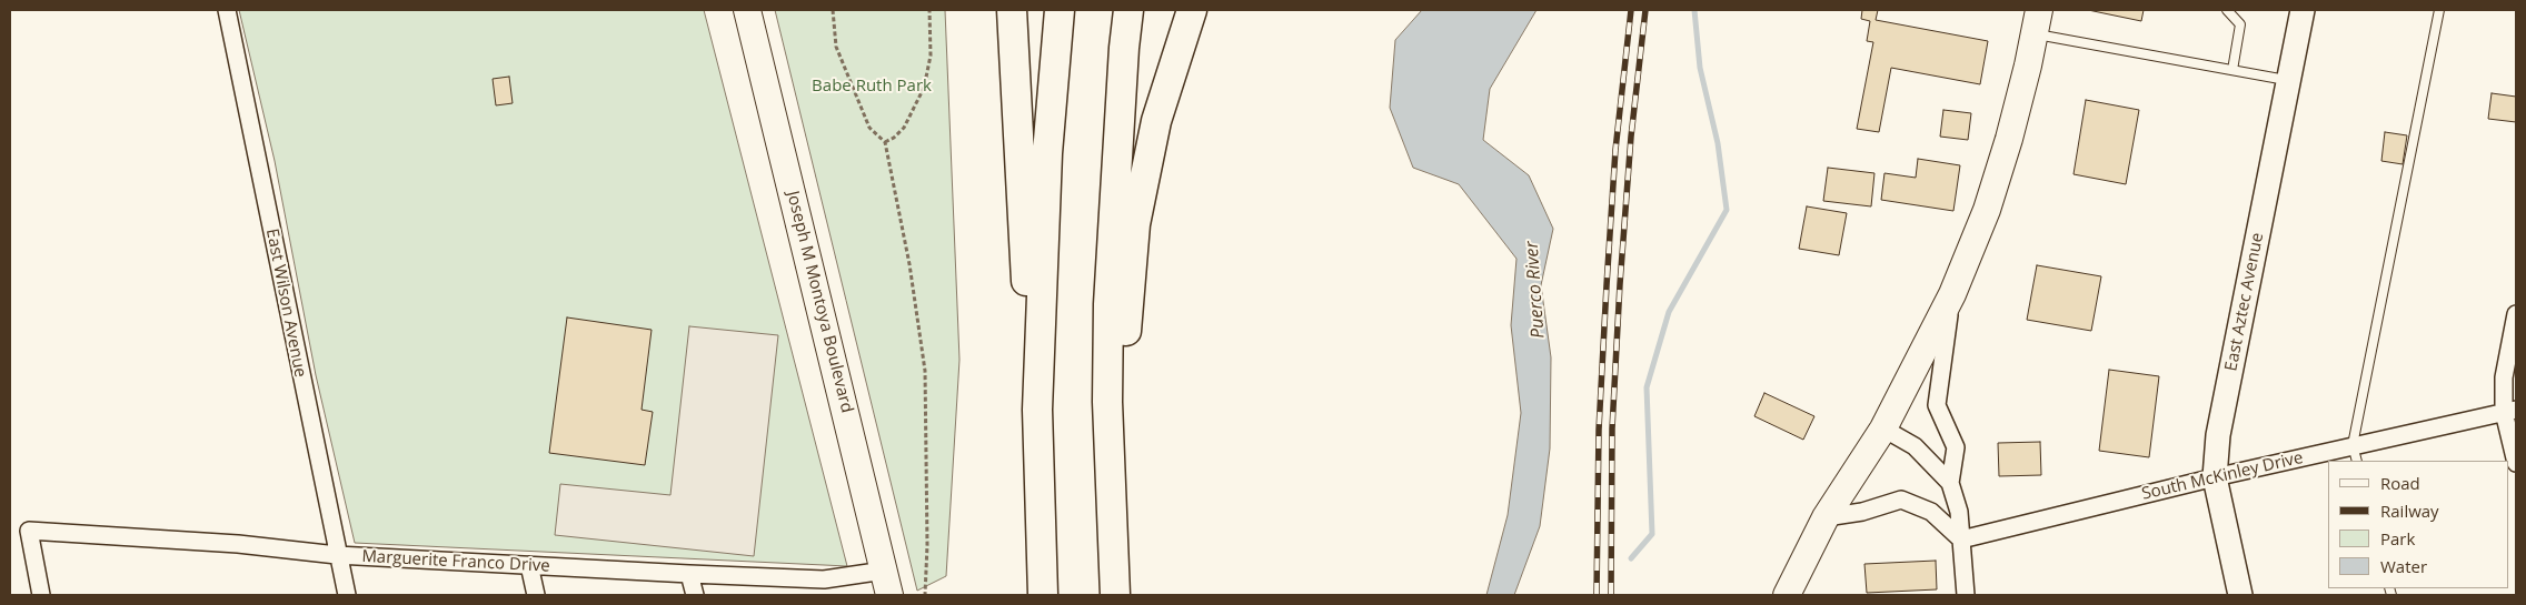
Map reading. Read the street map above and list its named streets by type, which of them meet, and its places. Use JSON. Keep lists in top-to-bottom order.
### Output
{
  "streets": {
    "main road": ["Joseph M Montoya Boulevard", "East Aztec Avenue"],
    "street": ["East Wilson Avenue", "South McKinley Drive", "Marguerite Franco Drive"]
  },
  "crossings": [
    ["Joseph M Montoya Boulevard", "Marguerite Franco Drive"],
    ["East Aztec Avenue", "South McKinley Drive"],
    ["East Wilson Avenue", "Marguerite Franco Drive"]
  ],
  "water": ["Puerco River"],
  "parks": ["Babe Ruth Park"],
  "legend": [
    "Road",
    "Railway",
    "Park",
    "Water"
  ]
}
